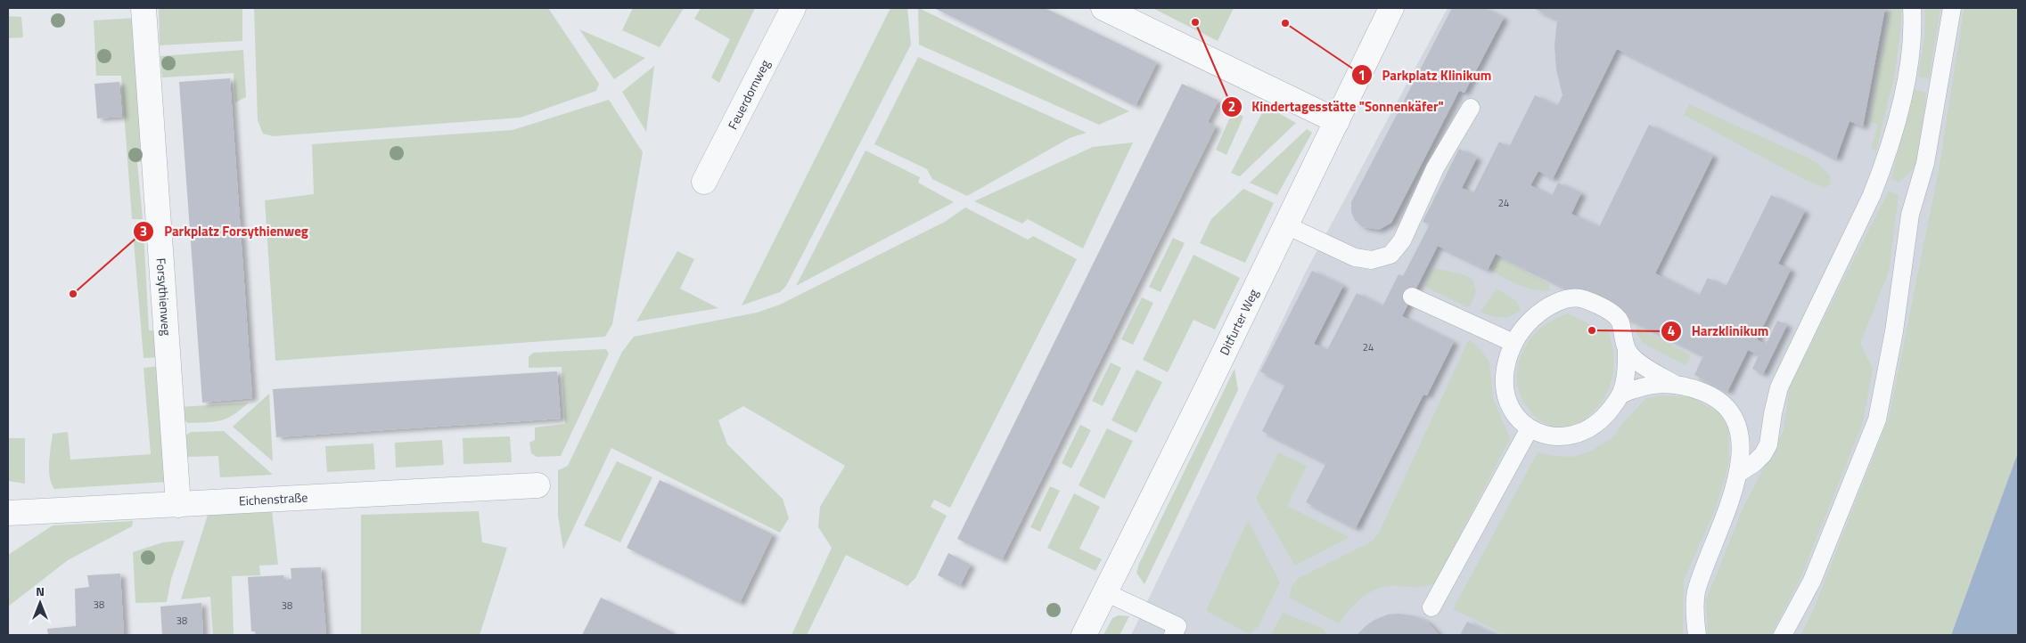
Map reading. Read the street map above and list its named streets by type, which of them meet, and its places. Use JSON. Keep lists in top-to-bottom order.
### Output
{
  "streets": {
    "street": [
      "Feuerdornweg",
      "Forsythienweg",
      "Ditfurter Weg",
      "Eichenstraße"
    ]
  },
  "crossings": [
    ["Forsythienweg", "Eichenstraße"]
  ],
  "places": [
    "Kindertagesstätte \"Sonnenkäfer\"",
    "Parkplatz Klinikum",
    "Parkplatz Forsythienweg",
    "Harzklinikum"
  ],
  "house_numbers": [
    "24",
    "24",
    "38",
    "38",
    "38"
  ],
  "north": "top"
}
